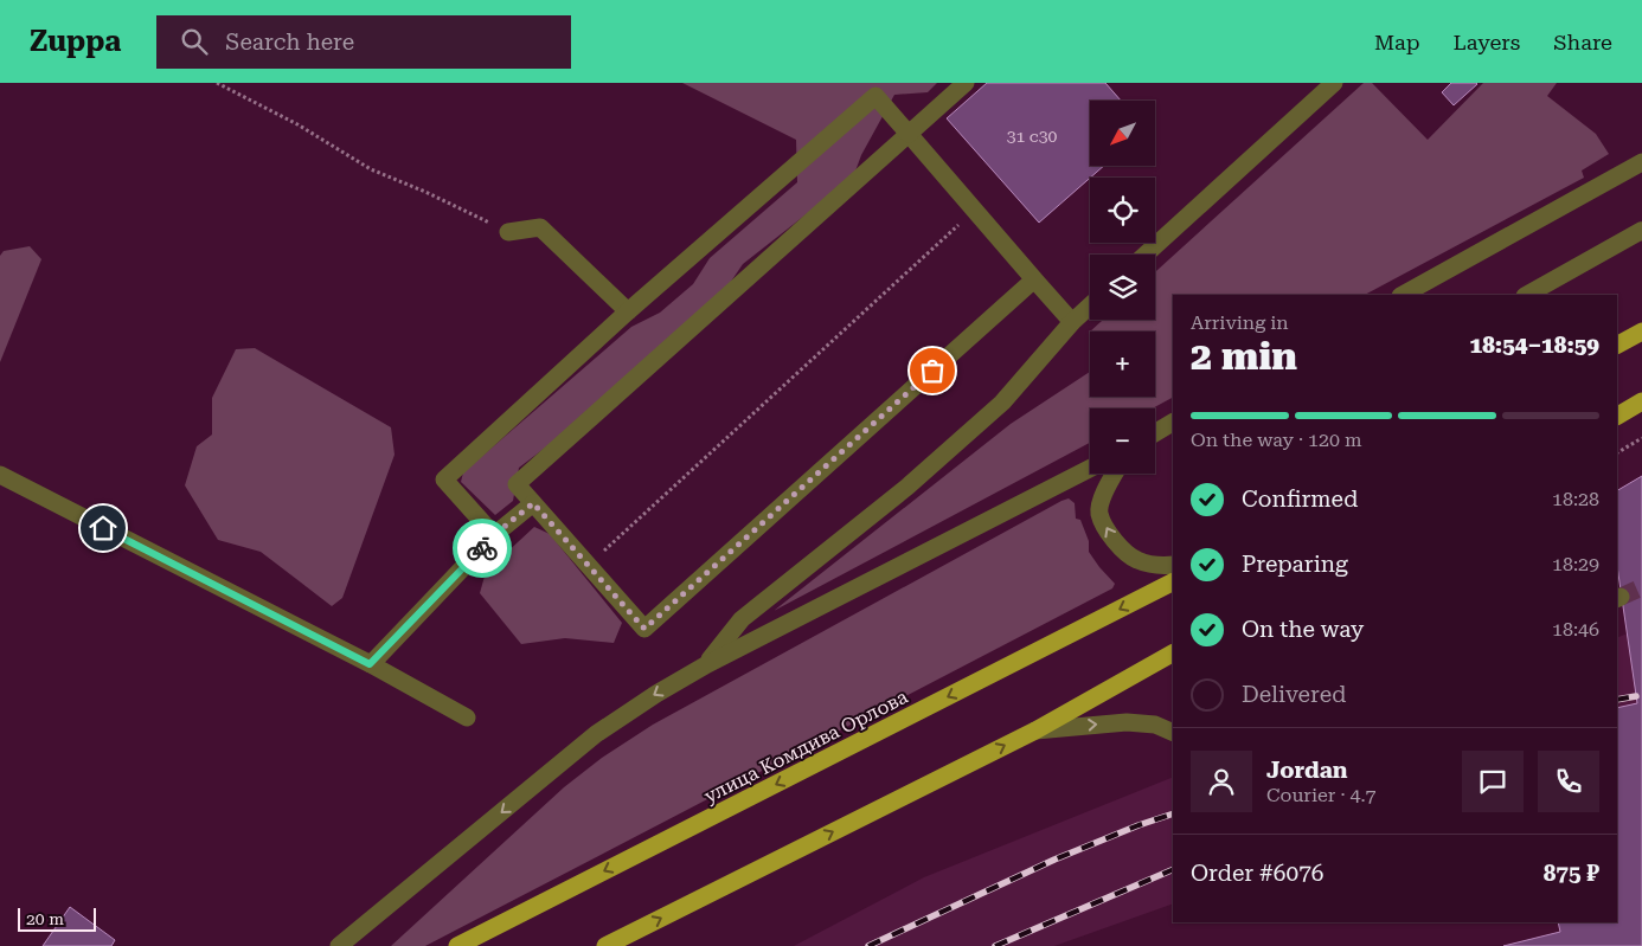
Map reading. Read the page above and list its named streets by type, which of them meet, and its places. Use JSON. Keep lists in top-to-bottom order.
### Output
{
  "streets": {
    "main road": ["улица Комдива Орлова"]
  },
  "house_numbers": ["31 с30"],
  "scale_bar": "20 m",
  "north": "bottom left",
  "page": {
    "header": "Zuppa",
    "search": "Search here",
    "nav": ["Map", "Layers", "Share"],
    "map_buttons": ["+", "−"],
    "heading": ["2 min", "Arriving in", "18:54–18:59"],
    "panel": [
      "Jordan",
      "Courier · 4.7",
      "Order #6076",
      "875 ₽"
    ],
    "bar": "On the way · 120 m",
    "list": [
      ["Confirmed", "18:28"],
      ["Preparing", "18:29"],
      ["On the way", "18:46"],
      "Delivered"
    ],
    "scale": "20 m"
  }
}
